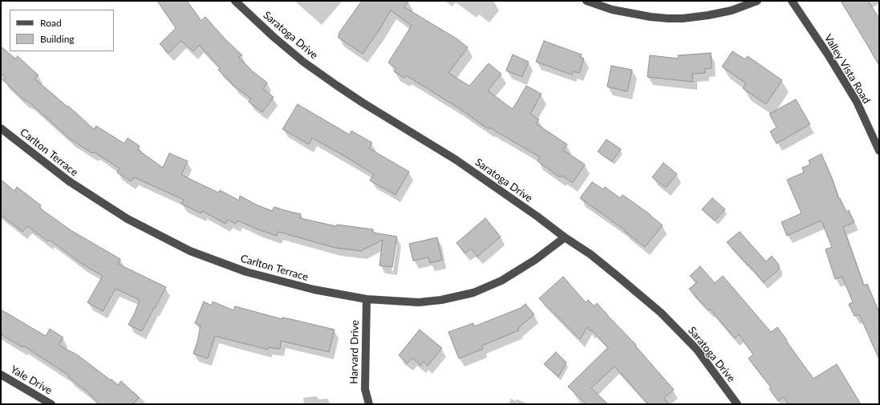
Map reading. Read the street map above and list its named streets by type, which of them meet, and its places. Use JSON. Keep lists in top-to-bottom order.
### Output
{
  "streets": {
    "street": [
      "Saratoga Drive",
      "Valley Vista Road",
      "Carlton Terrace",
      "Harvard Drive",
      "Yale Drive"
    ]
  },
  "crossings": [
    ["Saratoga Drive", "Carlton Terrace"],
    ["Carlton Terrace", "Harvard Drive"]
  ],
  "legend": ["Road", "Building"]
}
